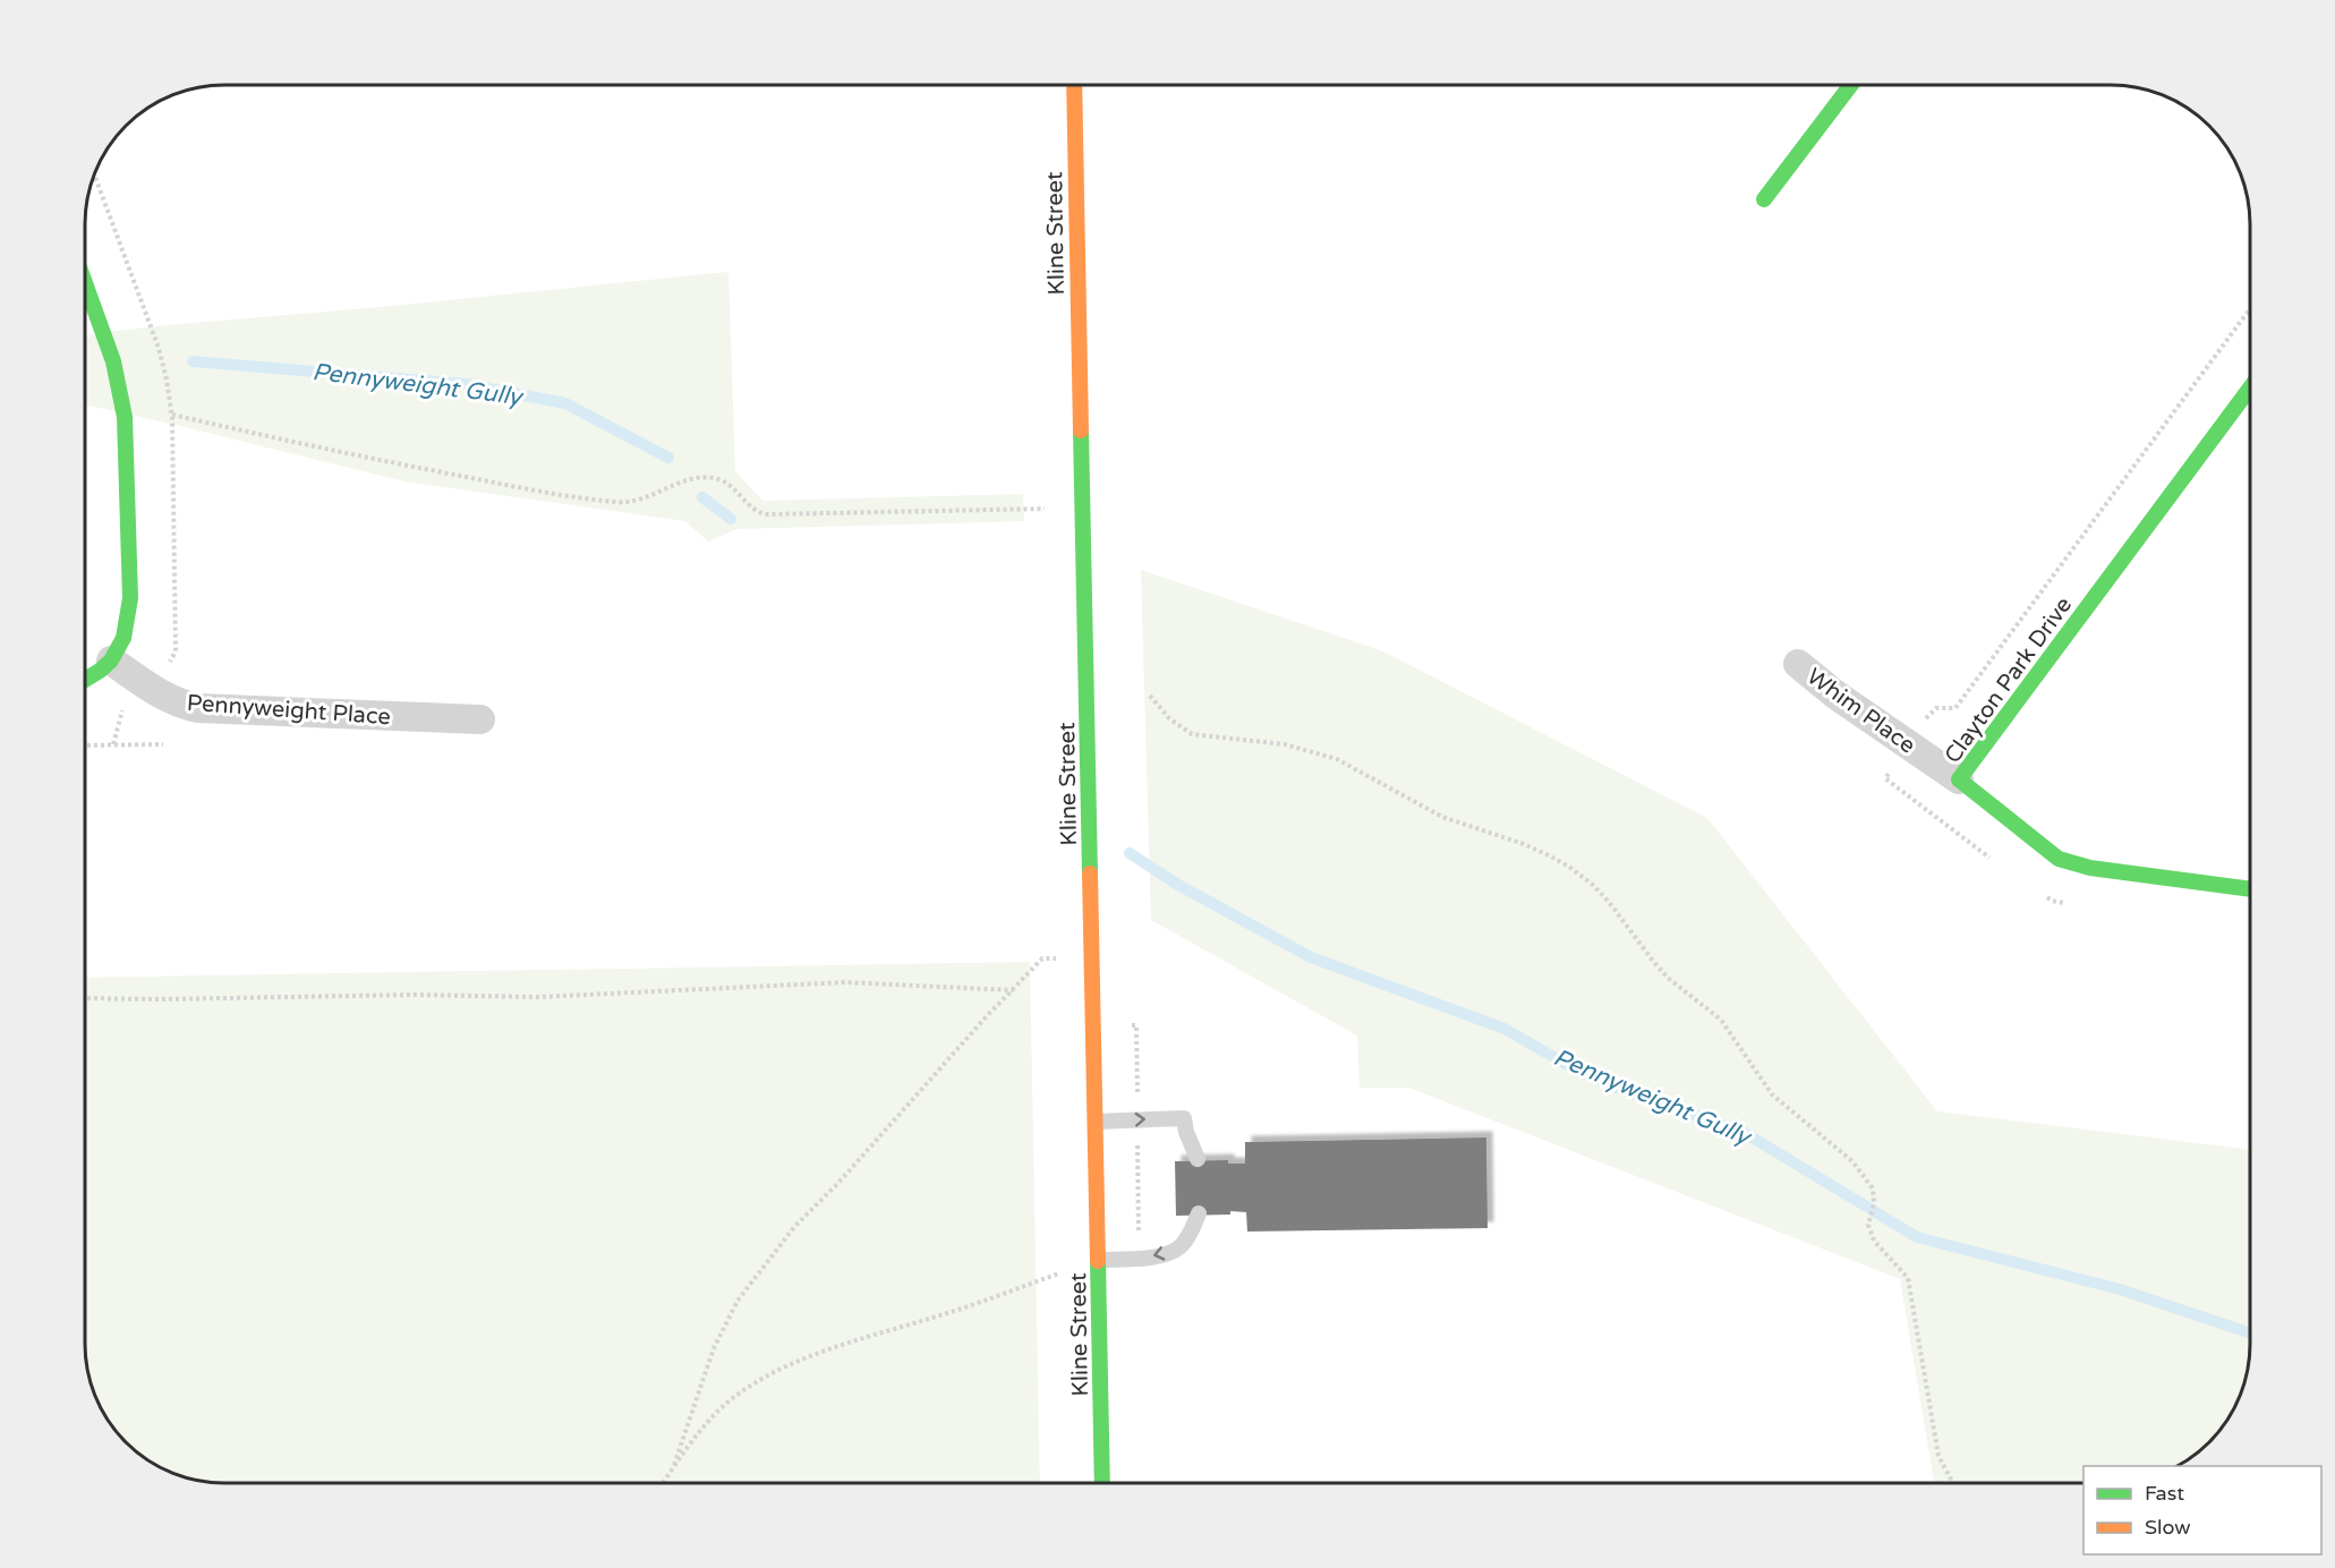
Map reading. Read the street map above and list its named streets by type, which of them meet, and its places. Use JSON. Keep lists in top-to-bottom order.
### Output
{
  "streets": {
    "street": [
      "Kline Street",
      "Clayton Park Drive",
      "Pennyweight Place",
      "Whim Place"
    ]
  },
  "crossings": [
    ["Clayton Park Drive", "Whim Place"]
  ],
  "water": ["Pennyweight Gully"],
  "legend": ["Fast", "Slow"]
}
